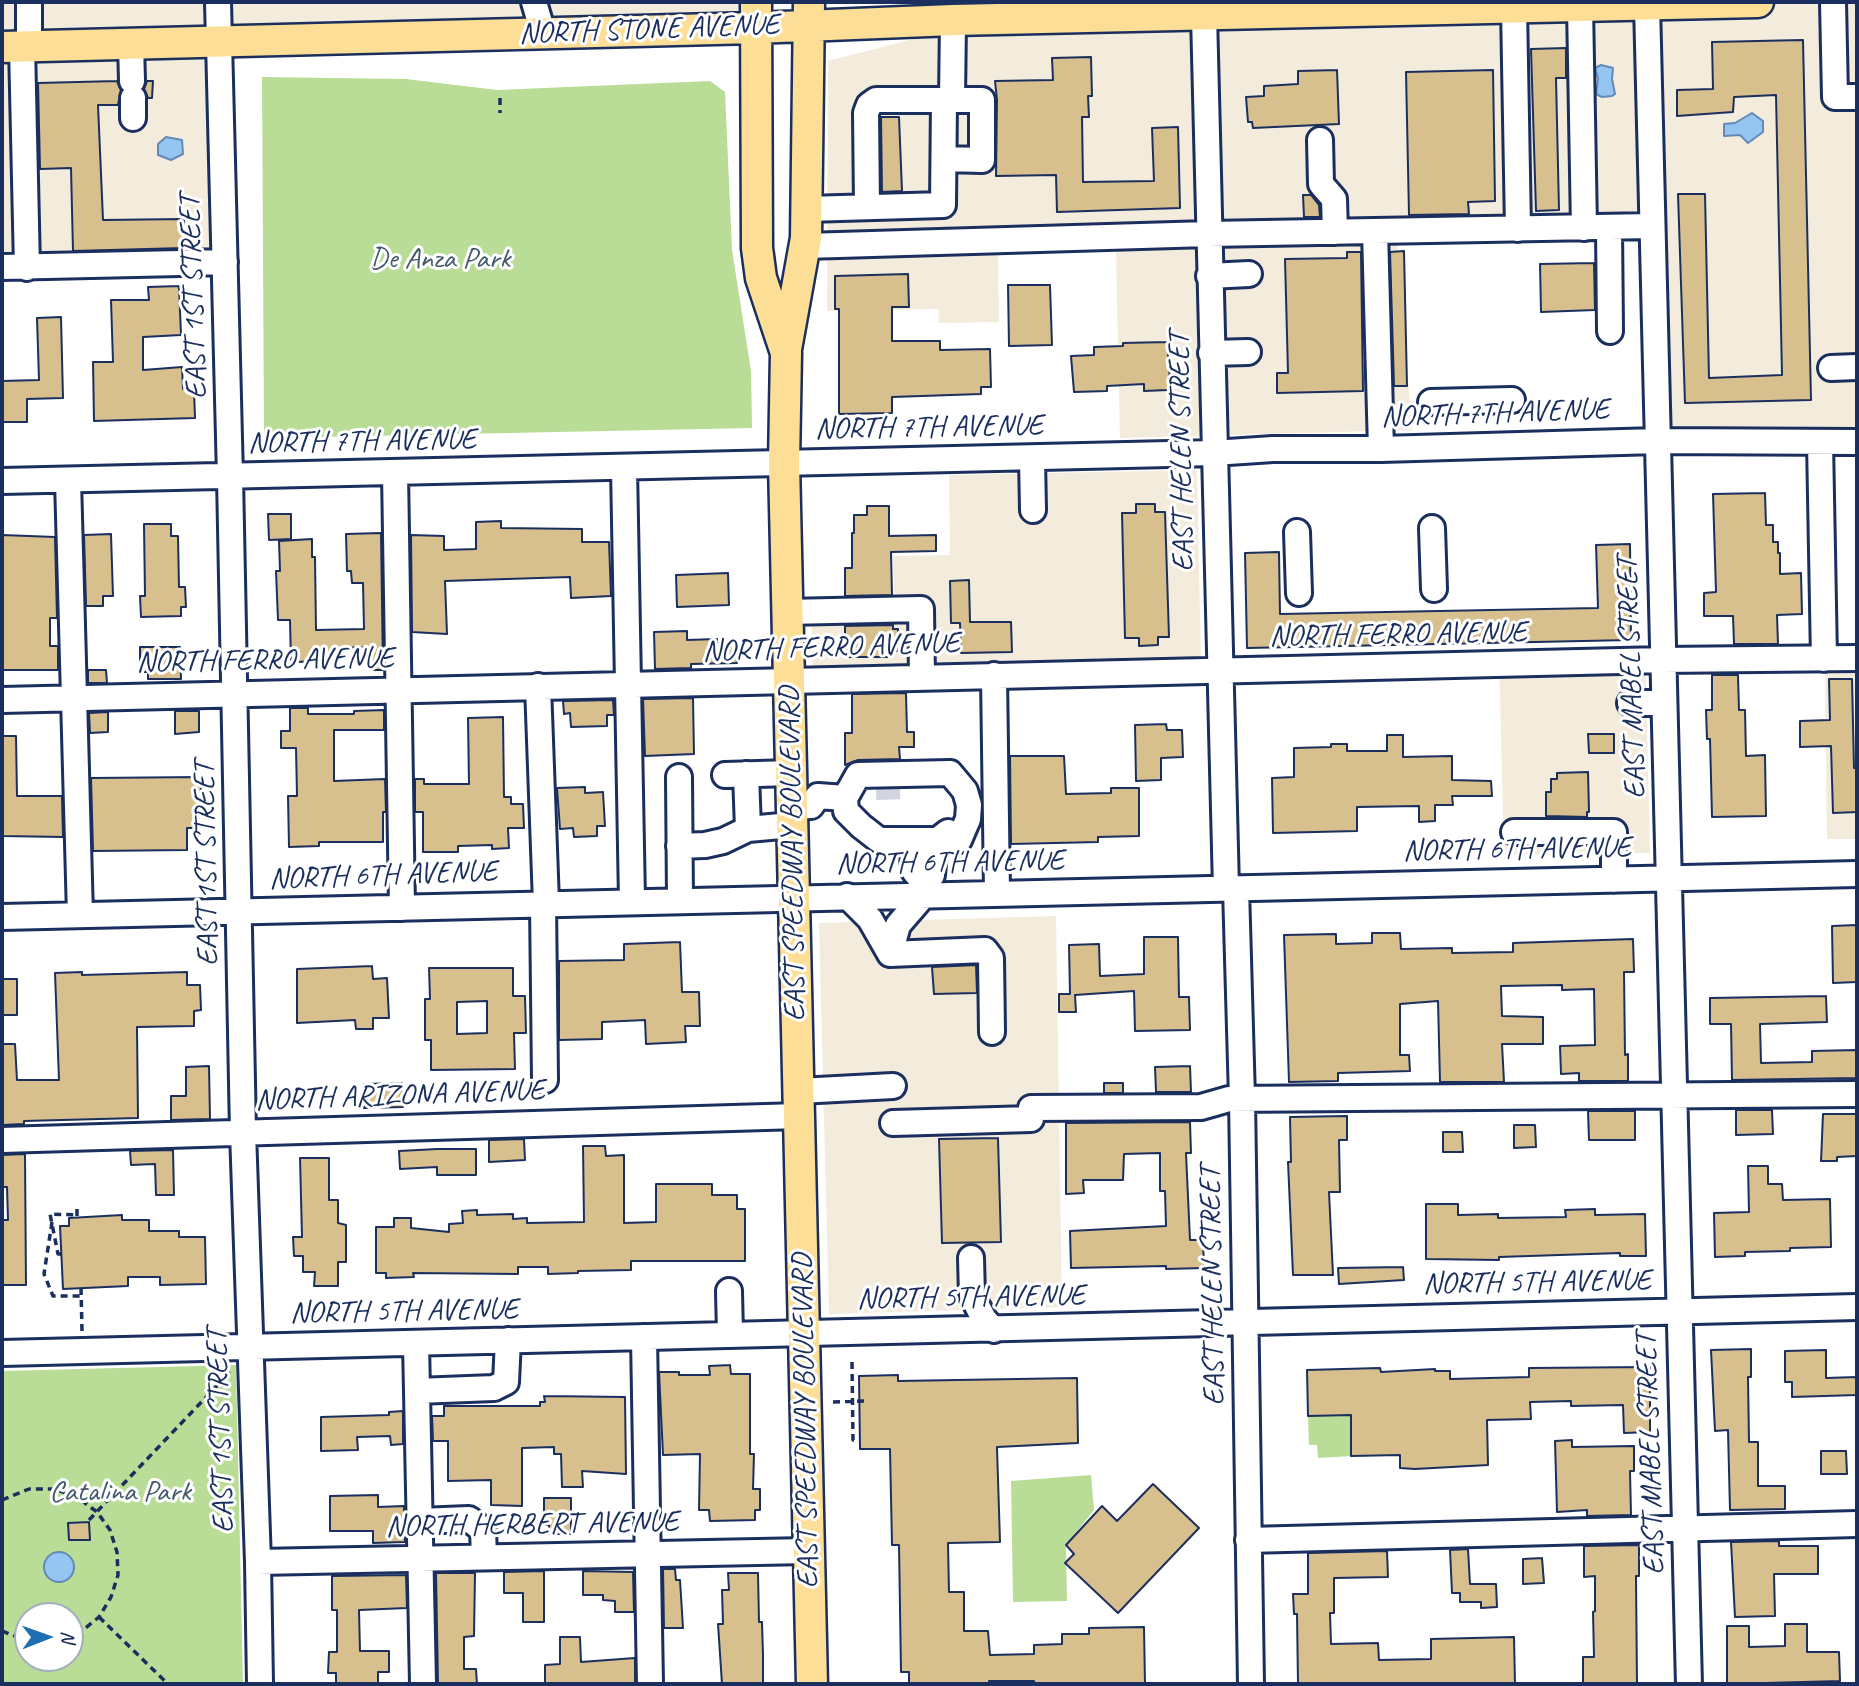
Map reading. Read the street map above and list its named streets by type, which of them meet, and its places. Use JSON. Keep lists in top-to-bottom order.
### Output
{
  "streets": {
    "main road": ["NORTH STONE AVENUE", "EAST SPEEDWAY BOULEVARD"],
    "street": [
      "EAST 1ST STREET",
      "NORTH 7TH AVENUE",
      "EAST HELEN STREET",
      "NORTH FERRO AVENUE",
      "EAST MABEL STREET",
      "NORTH 6TH AVENUE",
      "NORTH ARIZONA AVENUE",
      "NORTH 5TH AVENUE",
      "NORTH HERBERT AVENUE"
    ]
  },
  "crossings": [
    ["NORTH STONE AVENUE", "EAST 1ST STREET"],
    ["NORTH STONE AVENUE", "EAST HELEN STREET"],
    ["NORTH STONE AVENUE", "EAST MABEL STREET"],
    ["NORTH STONE AVENUE", "EAST SPEEDWAY BOULEVARD"],
    ["EAST 1ST STREET", "NORTH 7TH AVENUE"],
    ["EAST 1ST STREET", "NORTH FERRO AVENUE"],
    ["EAST 1ST STREET", "NORTH 6TH AVENUE"],
    ["EAST 1ST STREET", "NORTH ARIZONA AVENUE"],
    ["EAST 1ST STREET", "NORTH 5TH AVENUE"],
    ["EAST 1ST STREET", "NORTH HERBERT AVENUE"],
    ["NORTH 7TH AVENUE", "EAST HELEN STREET"],
    ["NORTH 7TH AVENUE", "EAST MABEL STREET"],
    ["NORTH 7TH AVENUE", "EAST SPEEDWAY BOULEVARD"],
    ["EAST HELEN STREET", "NORTH FERRO AVENUE"],
    ["EAST HELEN STREET", "NORTH 6TH AVENUE"],
    ["EAST HELEN STREET", "NORTH 5TH AVENUE"],
    ["NORTH FERRO AVENUE", "EAST MABEL STREET"],
    ["NORTH FERRO AVENUE", "EAST SPEEDWAY BOULEVARD"],
    ["EAST MABEL STREET", "NORTH 6TH AVENUE"],
    ["EAST MABEL STREET", "NORTH 5TH AVENUE"],
    ["NORTH 6TH AVENUE", "EAST SPEEDWAY BOULEVARD"],
    ["EAST SPEEDWAY BOULEVARD", "NORTH ARIZONA AVENUE"],
    ["EAST SPEEDWAY BOULEVARD", "NORTH 5TH AVENUE"],
    ["EAST SPEEDWAY BOULEVARD", "NORTH HERBERT AVENUE"]
  ],
  "parks": ["De Anza Park", "Catalina Park"],
  "north": "right"
}
